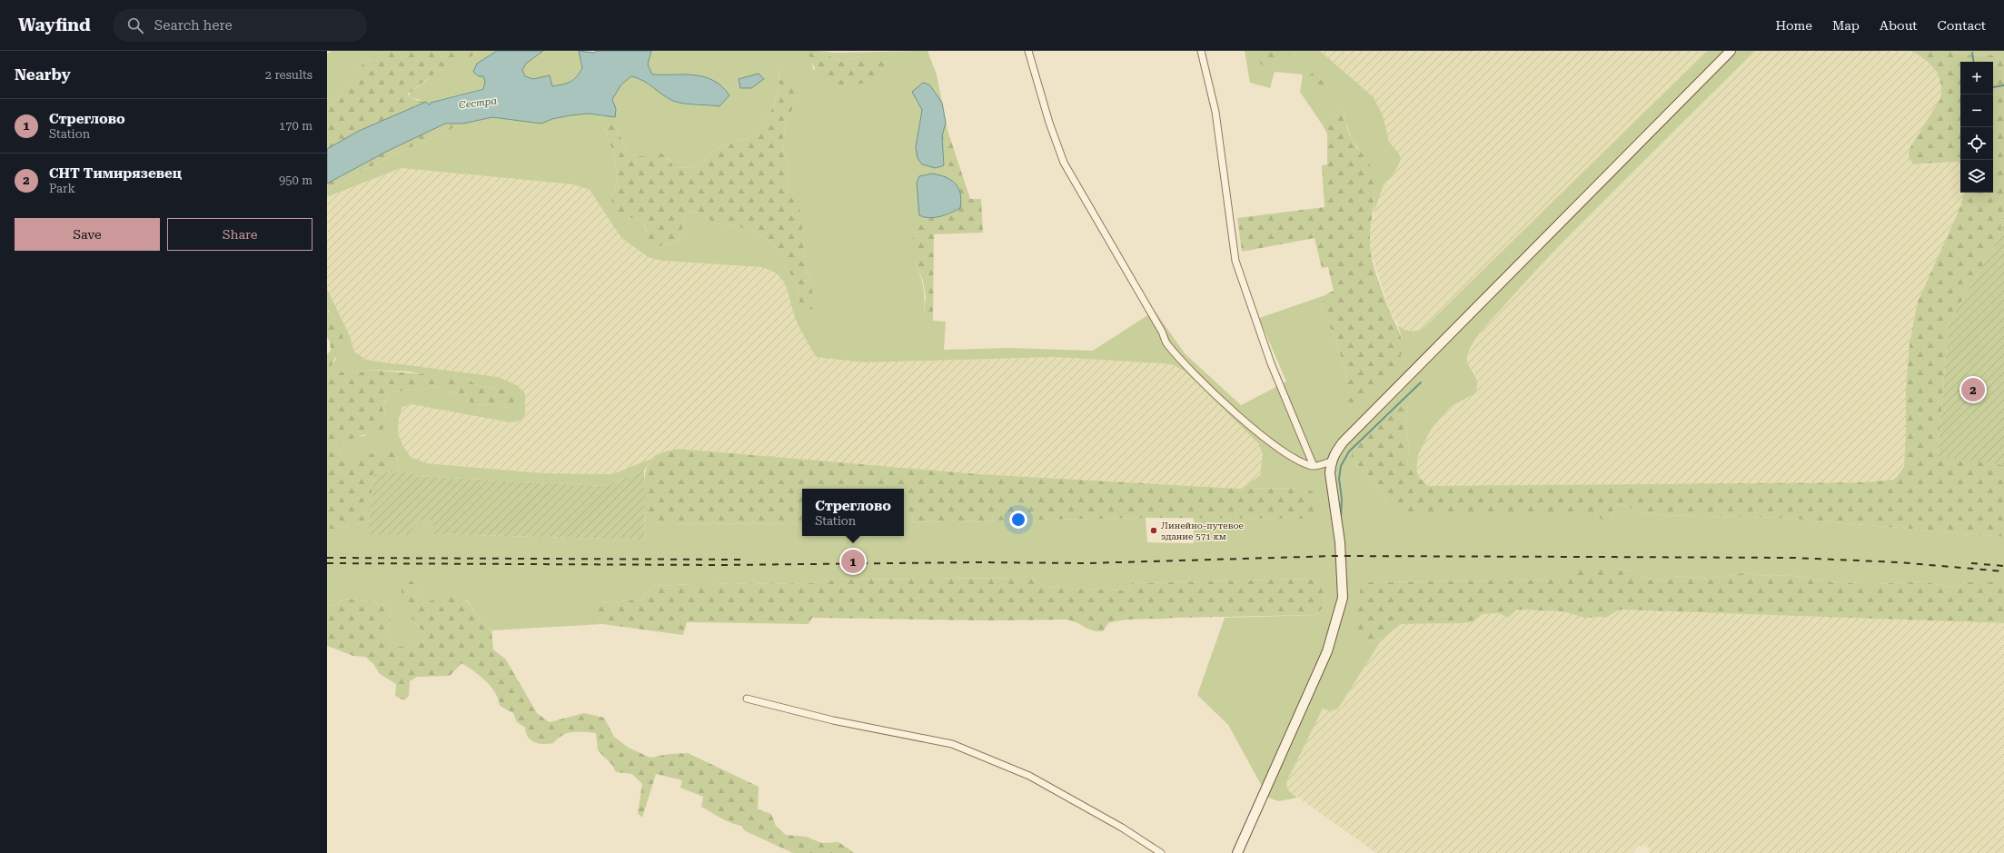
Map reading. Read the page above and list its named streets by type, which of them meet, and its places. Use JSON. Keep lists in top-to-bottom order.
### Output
{
  "water": ["Сестра"],
  "places": ["Линейно-путевое здание 571 км"],
  "page": {
    "header": "Wayfind",
    "search": "Search here",
    "nav": [
      "Home",
      "Map",
      "About",
      "Contact"
    ],
    "heading": ["Nearby", "2 results"],
    "map_buttons": ["+", "−"],
    "list": [
      {
        "mark": "1",
        "name": "Стреглово",
        "note": "Station",
        "value": "170 m"
      },
      {
        "mark": "2",
        "name": "СНТ Тимирязевец",
        "note": "Park",
        "value": "950 m"
      }
    ],
    "buttons": ["Save", "Share"],
    "pins": ["2", "1"],
    "popup": ["Стреглово", "Station"]
  }
}
